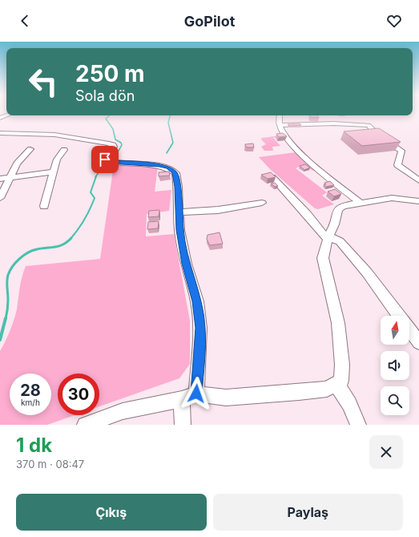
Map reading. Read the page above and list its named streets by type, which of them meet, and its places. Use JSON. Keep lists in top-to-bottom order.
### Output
{
  "north": "top",
  "page": {
    "header": "GoPilot",
    "turn": ["250 m", "Sola dön"],
    "speed": "28 km/h",
    "limit": "30",
    "heading": ["1 dk", "370 m · 08:47"],
    "buttons": ["Çıkış", "Paylaş"]
  }
}
